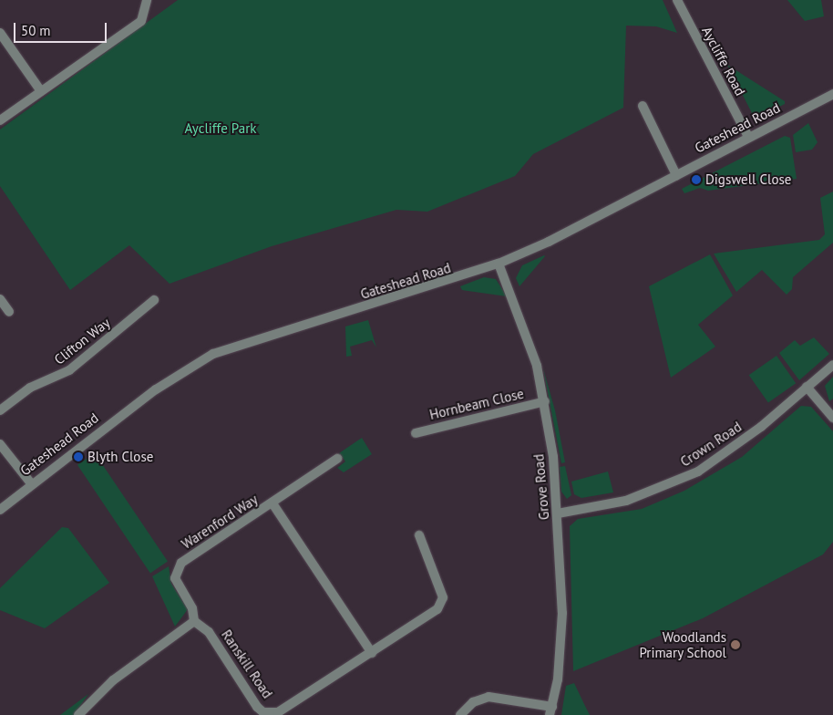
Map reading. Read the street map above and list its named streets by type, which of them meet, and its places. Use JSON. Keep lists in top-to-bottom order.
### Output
{
  "streets": {
    "street": [
      "Aycliffe Road",
      "Gateshead Road",
      "Clifton Way",
      "Hornbeam Close",
      "Crown Road",
      "Grove Road",
      "Warenford Way",
      "Ranskill Road"
    ]
  },
  "crossings": [
    ["Aycliffe Road", "Gateshead Road"],
    ["Gateshead Road", "Grove Road"],
    ["Hornbeam Close", "Grove Road"],
    ["Crown Road", "Grove Road"],
    ["Warenford Way", "Ranskill Road"]
  ],
  "parks": ["Aycliffe Park"],
  "places": ["Digswell Close", "Blyth Close", "Woodlands Primary School"],
  "scale_bar": "50 m"
}
